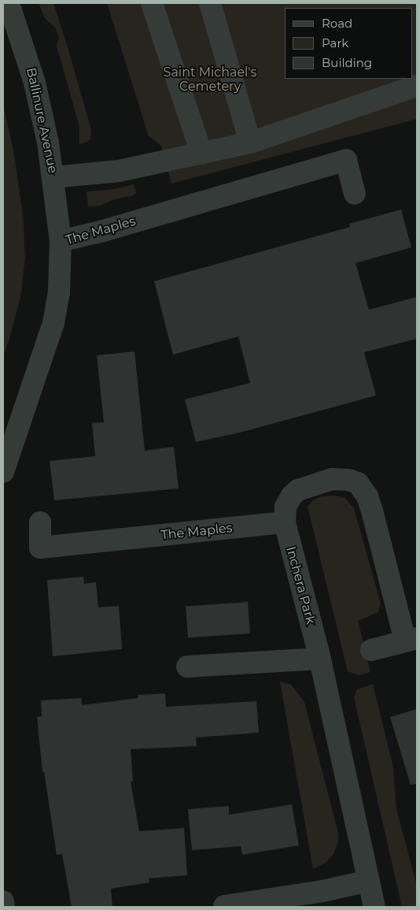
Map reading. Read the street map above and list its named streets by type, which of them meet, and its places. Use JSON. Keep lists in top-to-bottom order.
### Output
{
  "streets": {
    "street": ["Ballinure Avenue", "The Maples", "Inchera Park"]
  },
  "crossings": [
    ["Ballinure Avenue", "The Maples"],
    ["The Maples", "Inchera Park"]
  ],
  "parks": ["Saint Michael's Cemetery"],
  "legend": ["Road", "Park", "Building"]
}
